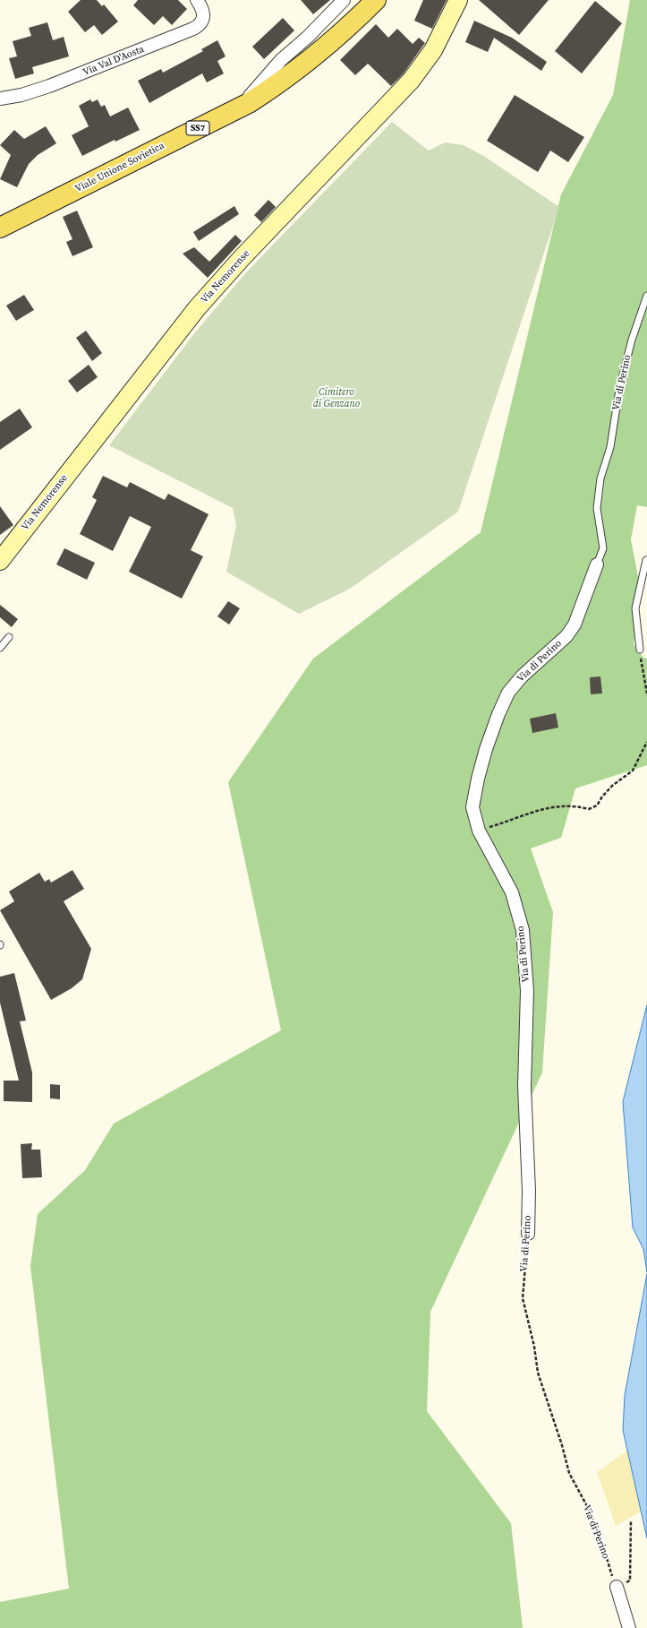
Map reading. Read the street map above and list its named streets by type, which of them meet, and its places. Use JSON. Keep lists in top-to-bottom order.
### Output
{
  "streets": {
    "main road": ["SS7", "Viale Unione Sovietica", "Via Nemorense"],
    "street": ["Via Val D'Aosta", "Via di Perino"]
  },
  "parks": ["Cimitero di Genzano"]
}
